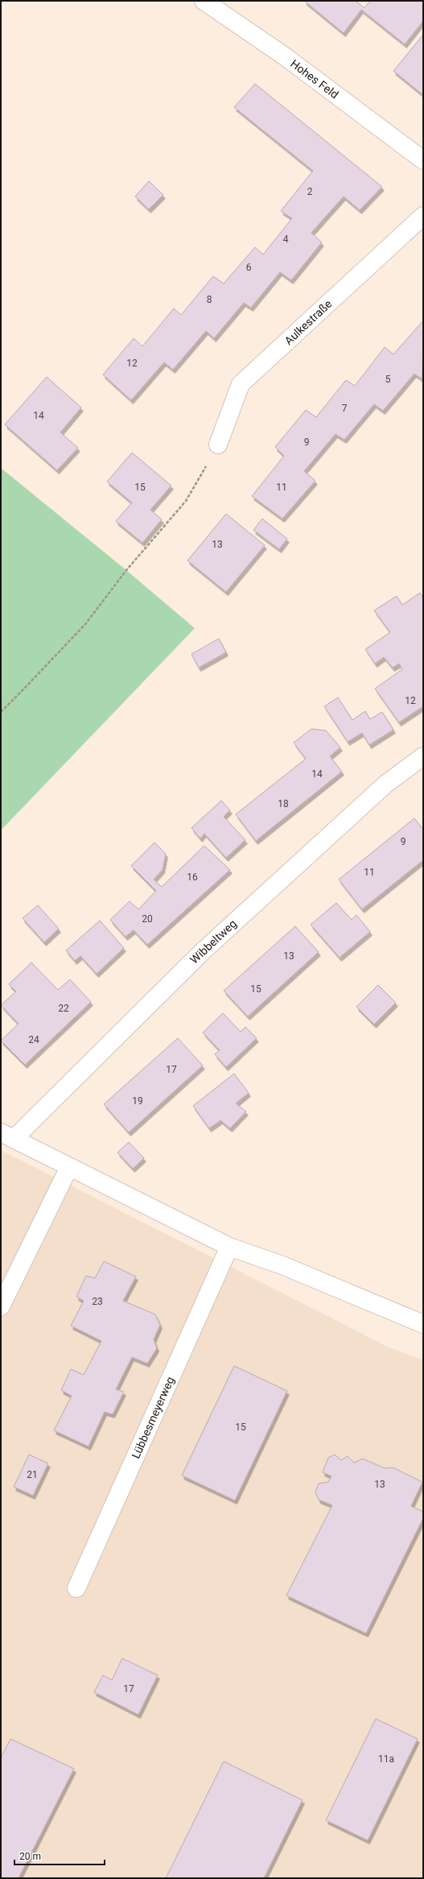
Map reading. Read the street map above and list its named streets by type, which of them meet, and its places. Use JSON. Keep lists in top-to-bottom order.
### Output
{
  "streets": {
    "street": [
      "Hohes Feld",
      "Aulkestraße",
      "Wibbeltweg",
      "Lübbesmeyerweg"
    ]
  },
  "house_numbers": [
    "2",
    "4",
    "6",
    "8",
    "12",
    "5",
    "7",
    "14",
    "9",
    "15",
    "11",
    "13",
    "12",
    "14",
    "18",
    "9",
    "11",
    "16",
    "20",
    "13",
    "15",
    "22",
    "24",
    "17",
    "19",
    "23",
    "15",
    "21",
    "13",
    "17",
    "11a"
  ],
  "scale_bar": "20 m"
}
